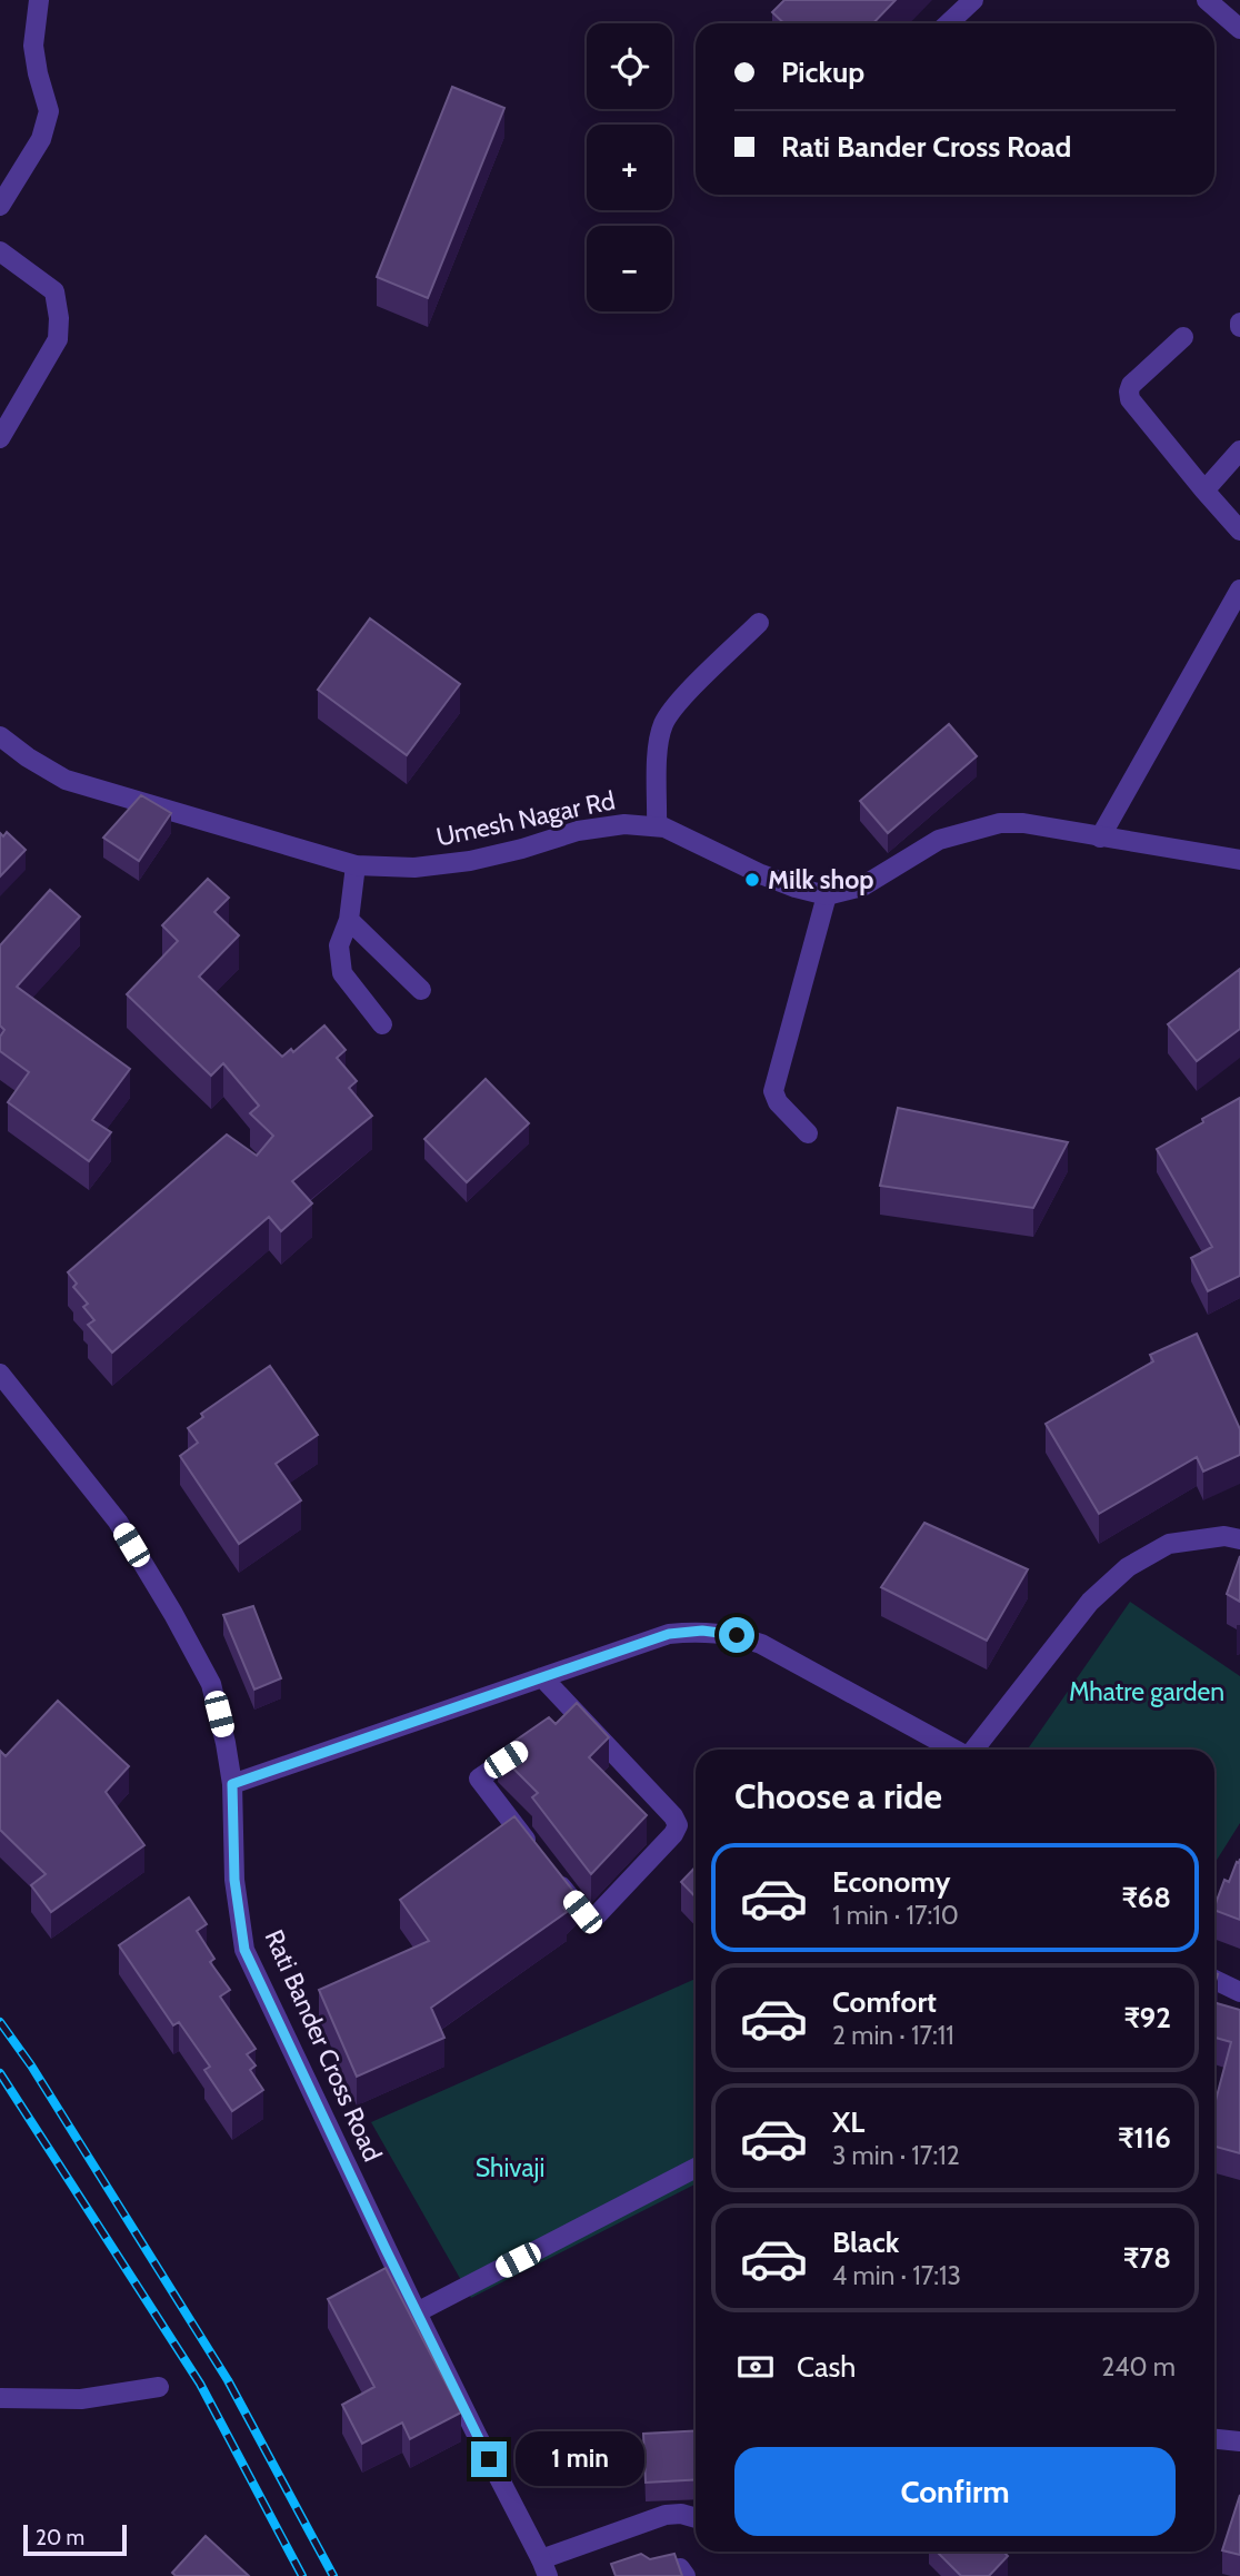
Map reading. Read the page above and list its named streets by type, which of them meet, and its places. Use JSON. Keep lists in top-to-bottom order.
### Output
{
  "streets": {
    "street": ["Umesh Nagar Rd", "Rati Bander Cross Road"]
  },
  "parks": ["Mhatre garden", "Shivaji"],
  "places": ["Milk shop"],
  "scale_bar": "20 m",
  "page": {
    "map_buttons": ["+", "−"],
    "banner": ["Pickup", "Rati Bander Cross Road"],
    "heading": "Choose a ride",
    "list": [
      {
        "name": "Economy",
        "note": "1 min · 17:10",
        "value": "₹68"
      },
      {
        "name": "Comfort",
        "note": "2 min · 17:11",
        "value": "₹92"
      },
      {
        "name": "XL",
        "note": "3 min · 17:12",
        "value": "₹116"
      },
      {
        "name": "Black",
        "note": "4 min · 17:13",
        "value": "₹78"
      }
    ],
    "pay": ["Cash", "240 m"],
    "bubble": "1 min",
    "buttons": "Confirm",
    "scale": "20 m"
  }
}
